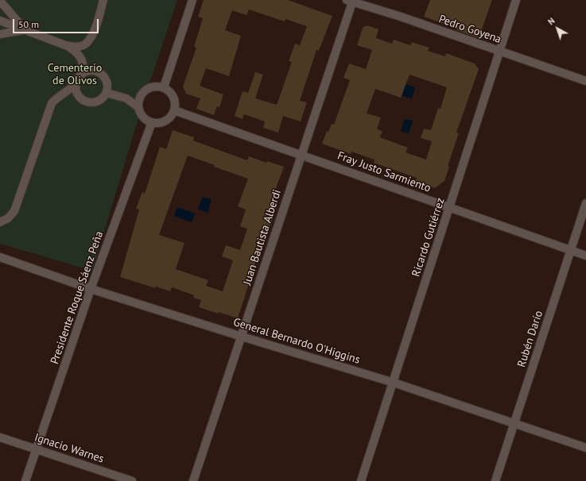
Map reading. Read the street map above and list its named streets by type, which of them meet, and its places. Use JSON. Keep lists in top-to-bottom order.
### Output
{
  "streets": {
    "street": [
      "Pedro Goyena",
      "Fray Justo Sarmiento",
      "Juan Bautista Alberdi",
      "Ricardo Gutiérrez",
      "Presidente Roque Sáenz Peña",
      "Rubén Darío",
      "General Bernardo O'Higgins",
      "Ignacio Warnes"
    ]
  },
  "crossings": [
    ["Pedro Goyena", "Juan Bautista Alberdi"],
    ["Pedro Goyena", "Ricardo Gutiérrez"],
    ["Fray Justo Sarmiento", "Juan Bautista Alberdi"],
    ["Fray Justo Sarmiento", "Ricardo Gutiérrez"],
    ["Fray Justo Sarmiento", "Presidente Roque Sáenz Peña"],
    ["Fray Justo Sarmiento", "Rubén Darío"],
    ["Juan Bautista Alberdi", "General Bernardo O'Higgins"],
    ["Ricardo Gutiérrez", "General Bernardo O'Higgins"],
    ["Presidente Roque Sáenz Peña", "General Bernardo O'Higgins"],
    ["Presidente Roque Sáenz Peña", "Ignacio Warnes"],
    ["Rubén Darío", "General Bernardo O'Higgins"]
  ],
  "parks": ["Cementerio de Olivos"],
  "scale_bar": "50 m",
  "north": "top left"
}
